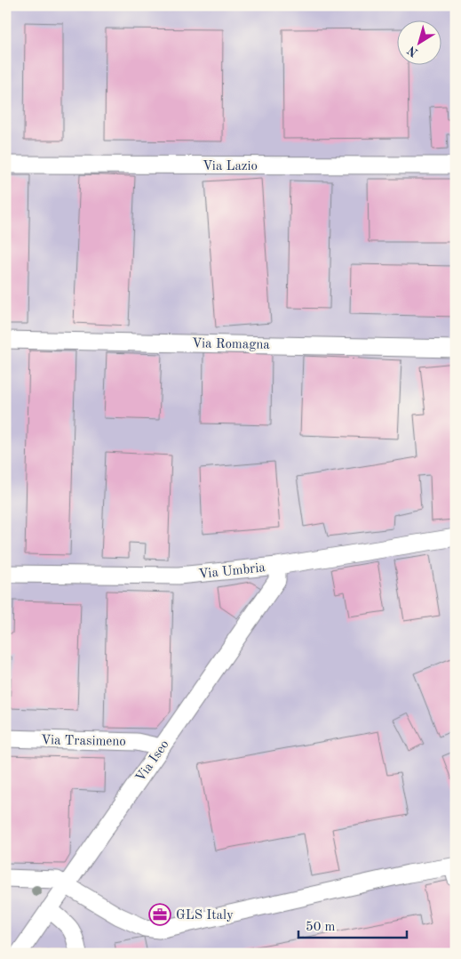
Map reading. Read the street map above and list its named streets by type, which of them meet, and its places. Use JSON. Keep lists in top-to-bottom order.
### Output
{
  "streets": {
    "street": [
      "Via Lazio",
      "Via Romagna",
      "Via Umbria",
      "Via Trasimeno",
      "Via Iseo"
    ]
  },
  "crossings": [
    ["Via Umbria", "Via Iseo"],
    ["Via Trasimeno", "Via Iseo"]
  ],
  "places": {
    "office": ["GLS Italy"]
  },
  "scale_bar": "50 m",
  "north": "bottom left"
}
